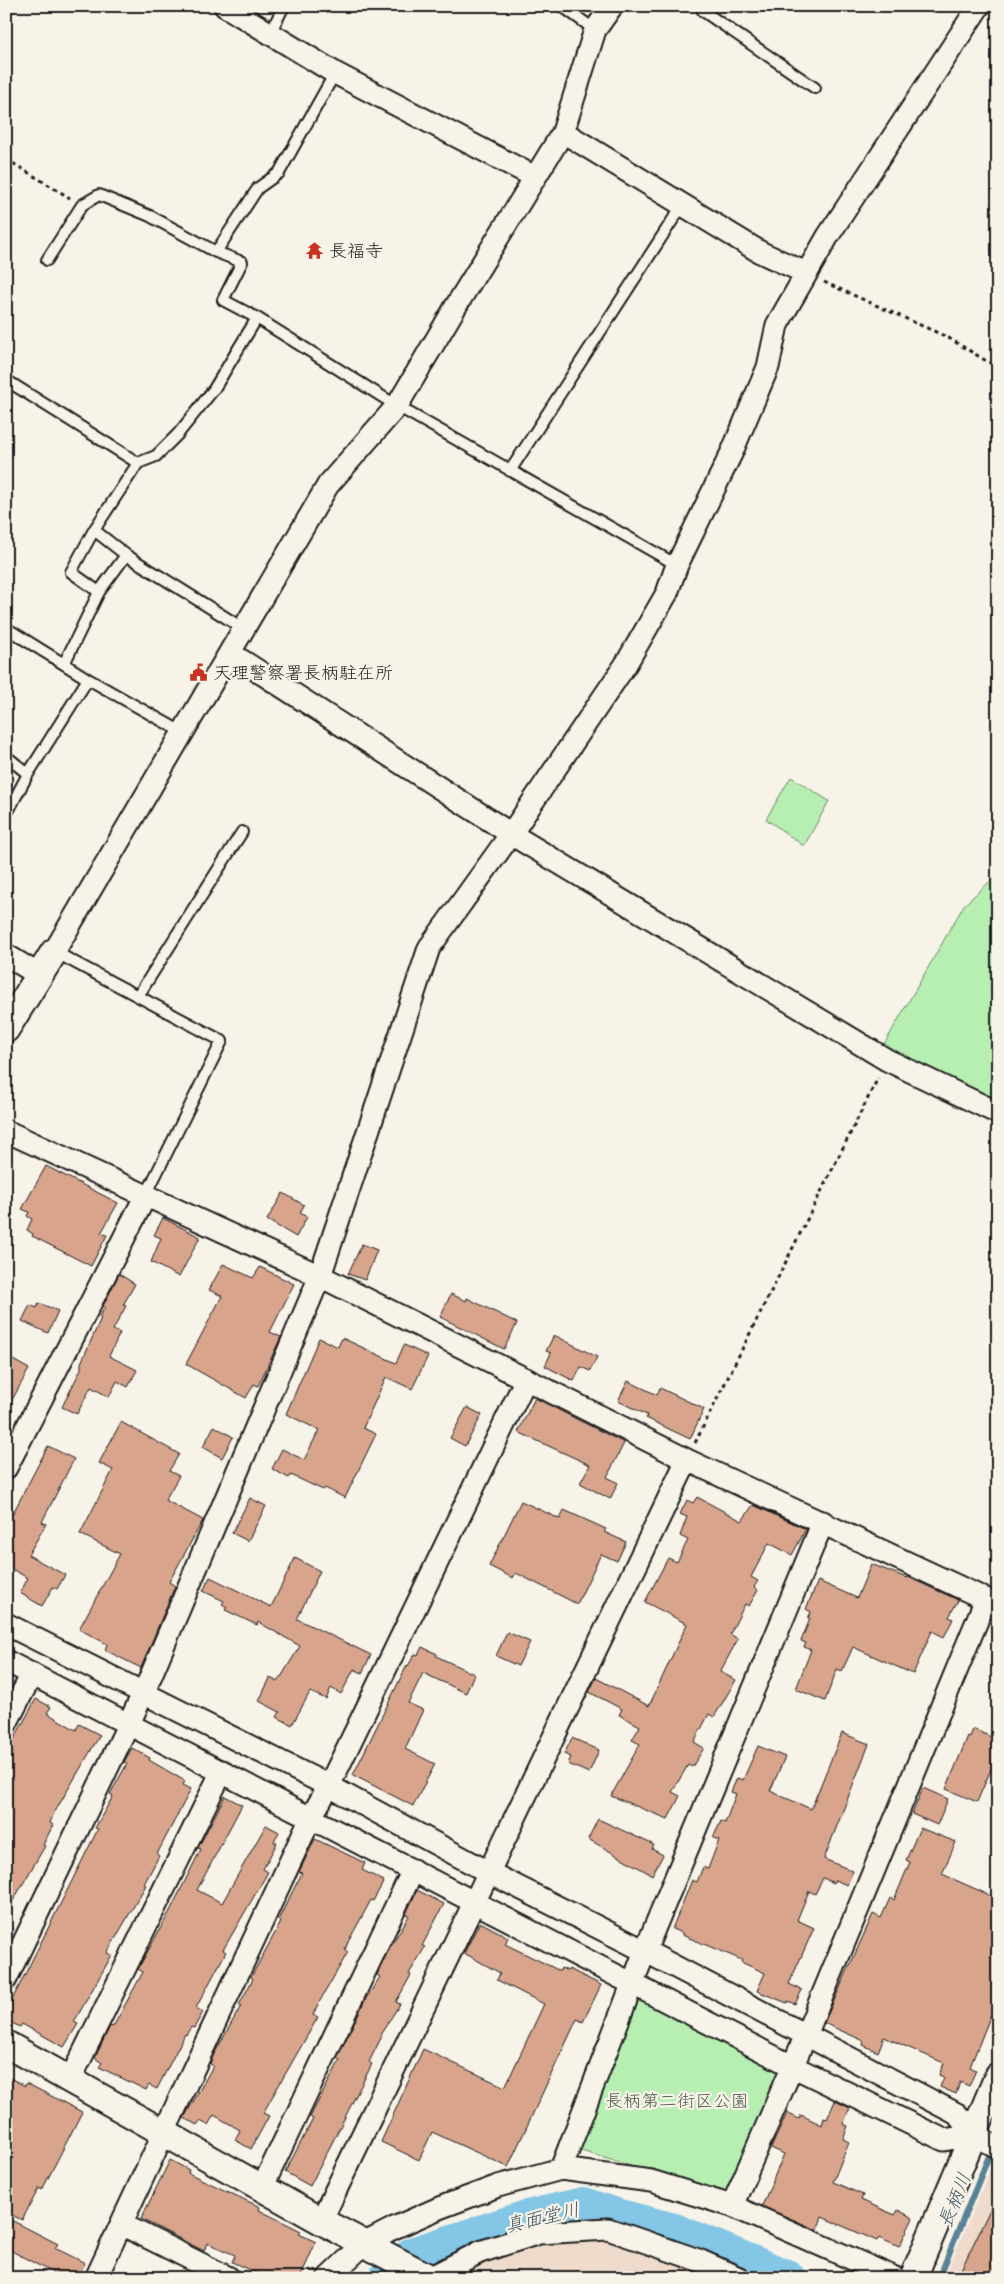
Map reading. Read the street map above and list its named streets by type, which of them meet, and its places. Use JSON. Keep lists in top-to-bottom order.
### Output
{
  "water": ["長柄川", "真面堂川"],
  "parks": ["長柄第二街区公園"],
  "places": {
    "temple": ["長福寺"],
    "public building": ["天理警察署長柄駐在所"]
  }
}
